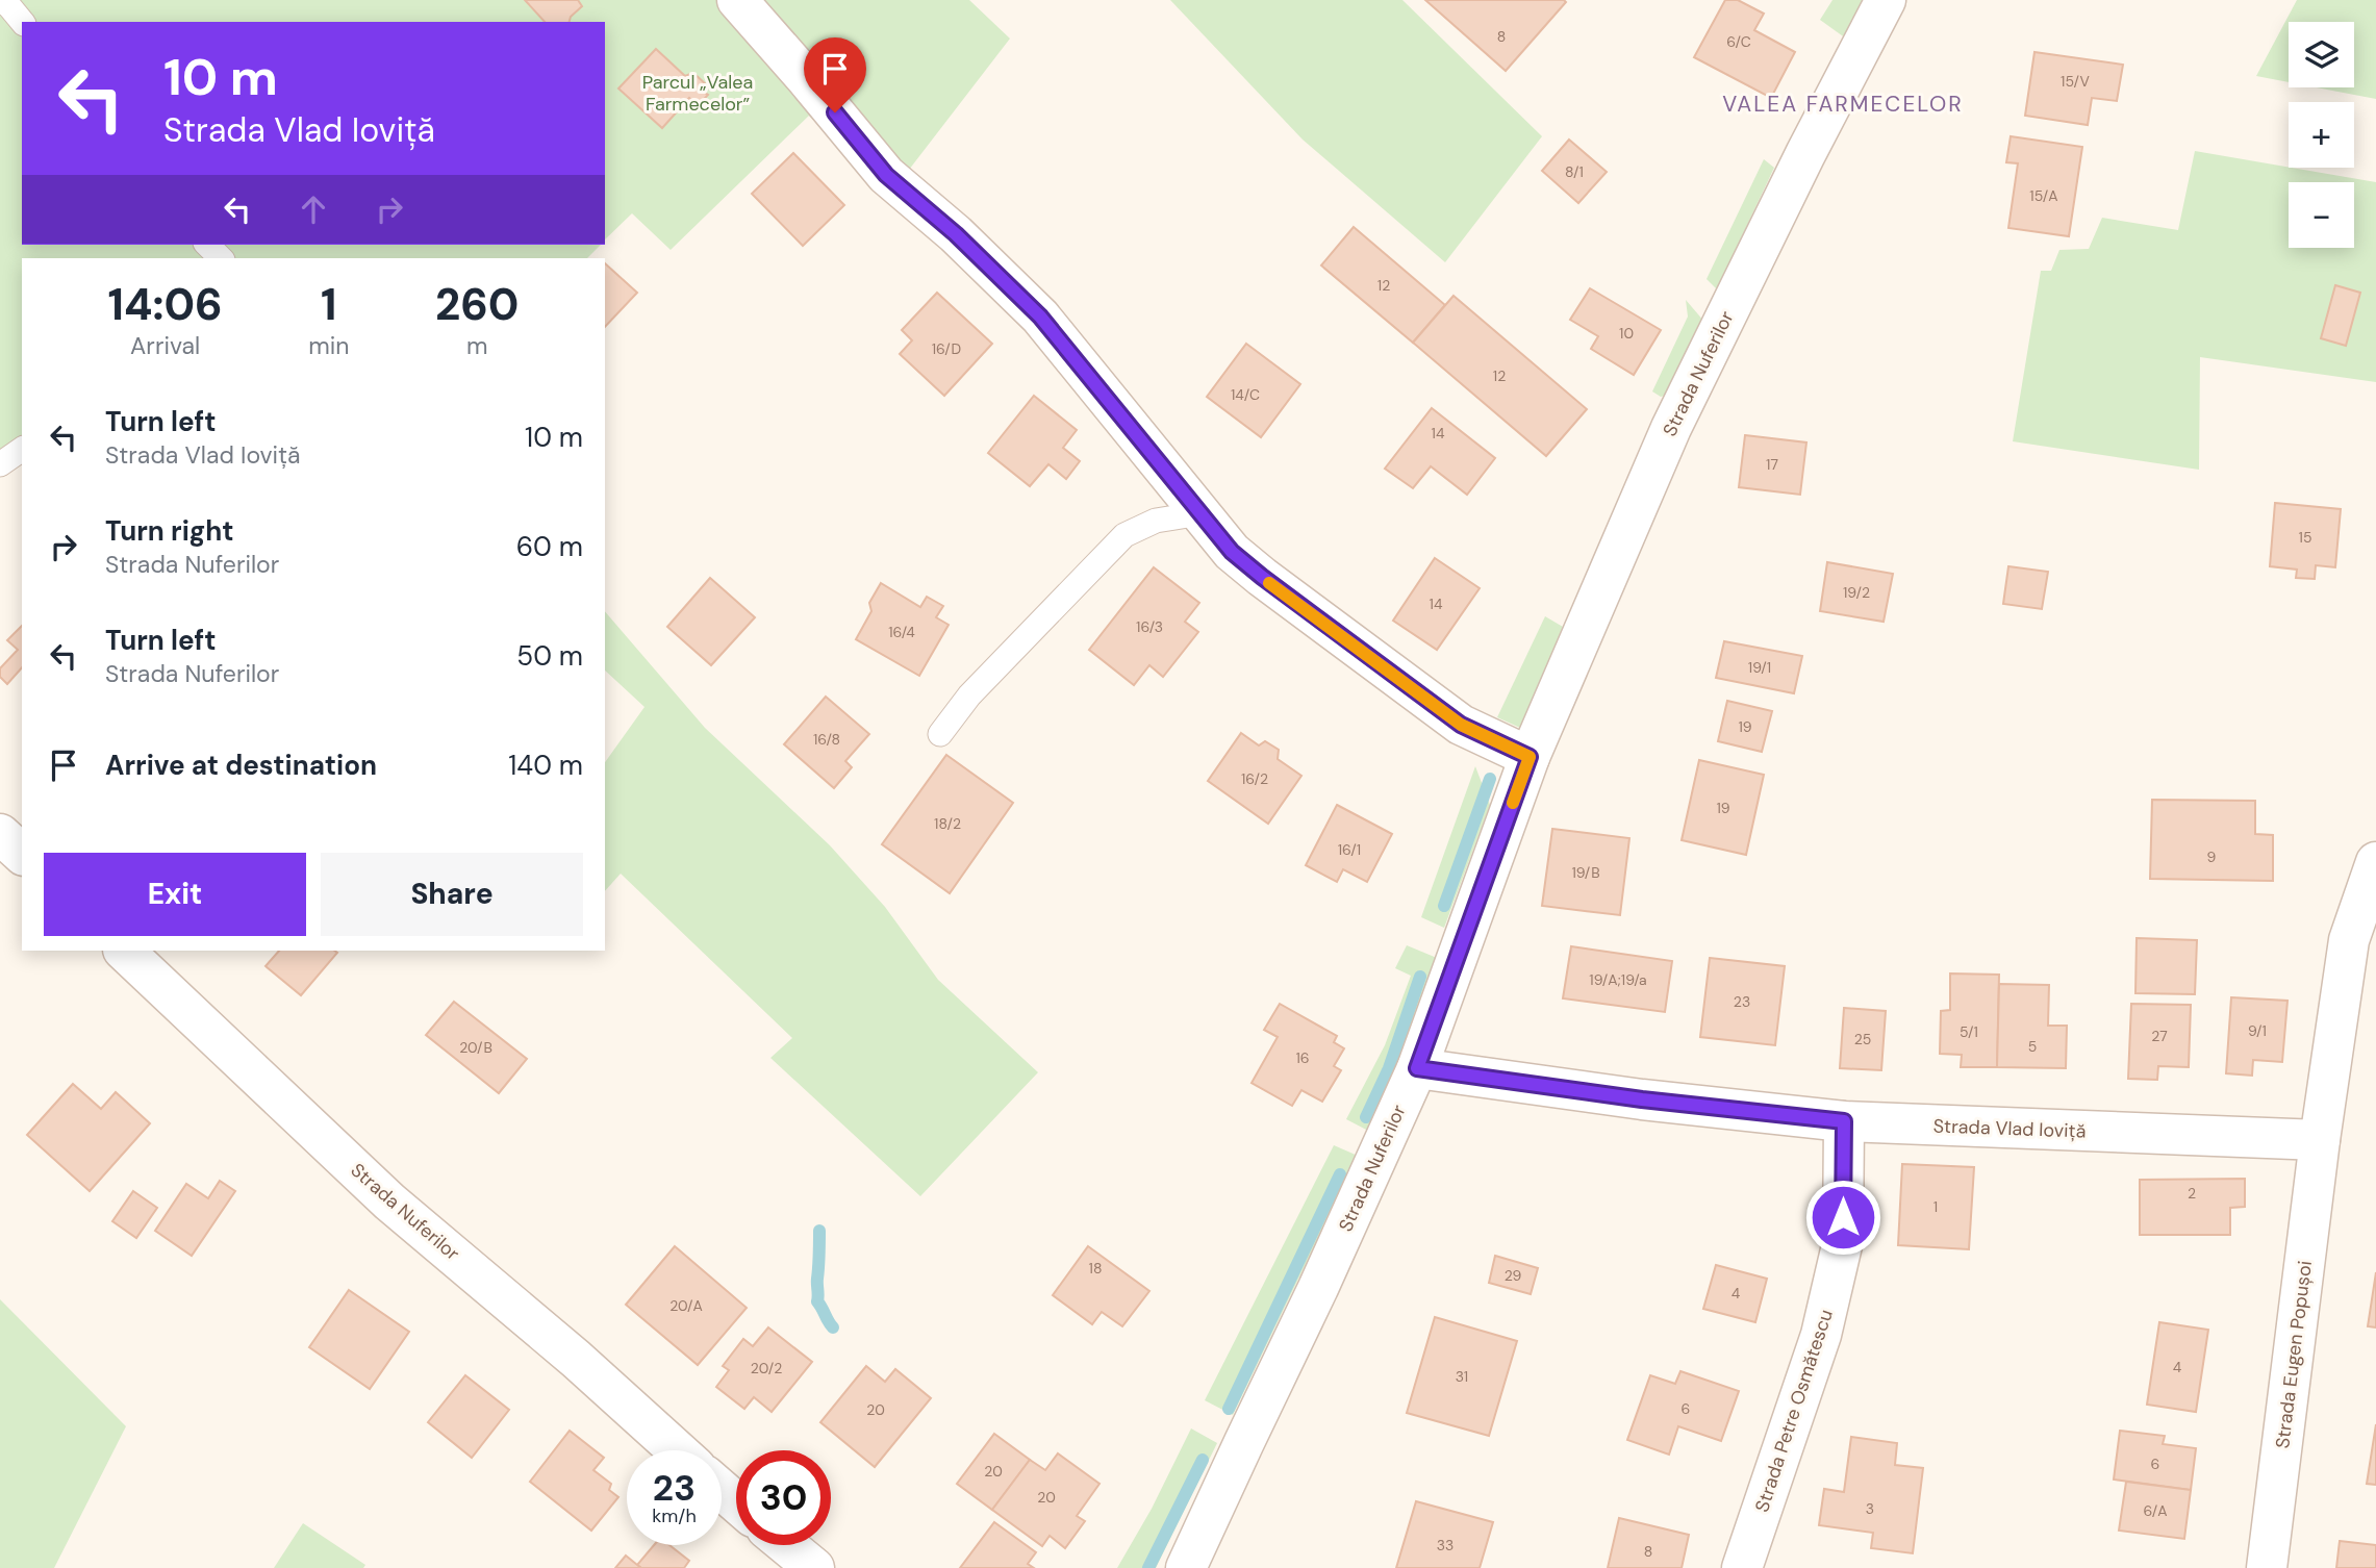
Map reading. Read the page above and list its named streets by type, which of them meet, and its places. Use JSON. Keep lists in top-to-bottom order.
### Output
{
  "streets": {
    "street": [
      "Strada Nuferilor",
      "Strada Vlad Ioviță",
      "Strada Eugen Popușoi",
      "Strada Petre Osmătescu"
    ]
  },
  "crossings": [
    ["Strada Nuferilor", "Strada Vlad Ioviță"],
    ["Strada Vlad Ioviță", "Strada Eugen Popușoi"],
    ["Strada Vlad Ioviță", "Strada Petre Osmătescu"]
  ],
  "districts": ["VALEA FARMECELOR"],
  "parks": ["Parcul „Valea Farmecelor”"],
  "house_numbers": [
    "8",
    "6/C",
    "15/V",
    "8/1",
    "15/A",
    "12",
    "10",
    "16/D",
    "12",
    "14/C",
    "14",
    "17",
    "15",
    "19/2",
    "14",
    "16/3",
    "16/4",
    "19/1",
    "19",
    "16/8",
    "16/2",
    "19",
    "18/2",
    "16/1",
    "9",
    "19/B",
    "19/A;19/a",
    "23",
    "9/1",
    "5/1",
    "27",
    "25",
    "5",
    "20/B",
    "16",
    "2",
    "1",
    "18",
    "29",
    "4",
    "20/A",
    "4",
    "20/2",
    "31",
    "6",
    "20",
    "6",
    "20",
    "20",
    "3",
    "6/A",
    "33",
    "8"
  ],
  "page": {
    "map_buttons": ["+", "−"],
    "turn": ["10 m", "Strada Vlad Ioviță"],
    "eta": [
      "14:06",
      "Arrival",
      "1",
      "min",
      "260",
      "m"
    ],
    "list": [
      {
        "name": "Turn left",
        "note": "Strada Vlad Ioviță",
        "value": "10 m"
      },
      {
        "name": "Turn right",
        "note": "Strada Nuferilor",
        "value": "60 m"
      },
      {
        "name": "Turn left",
        "note": "Strada Nuferilor",
        "value": "50 m"
      },
      {
        "name": "Arrive at destination",
        "value": "140 m"
      }
    ],
    "buttons": ["Exit", "Share"],
    "speed": "23 km/h",
    "limit": "30"
  }
}
